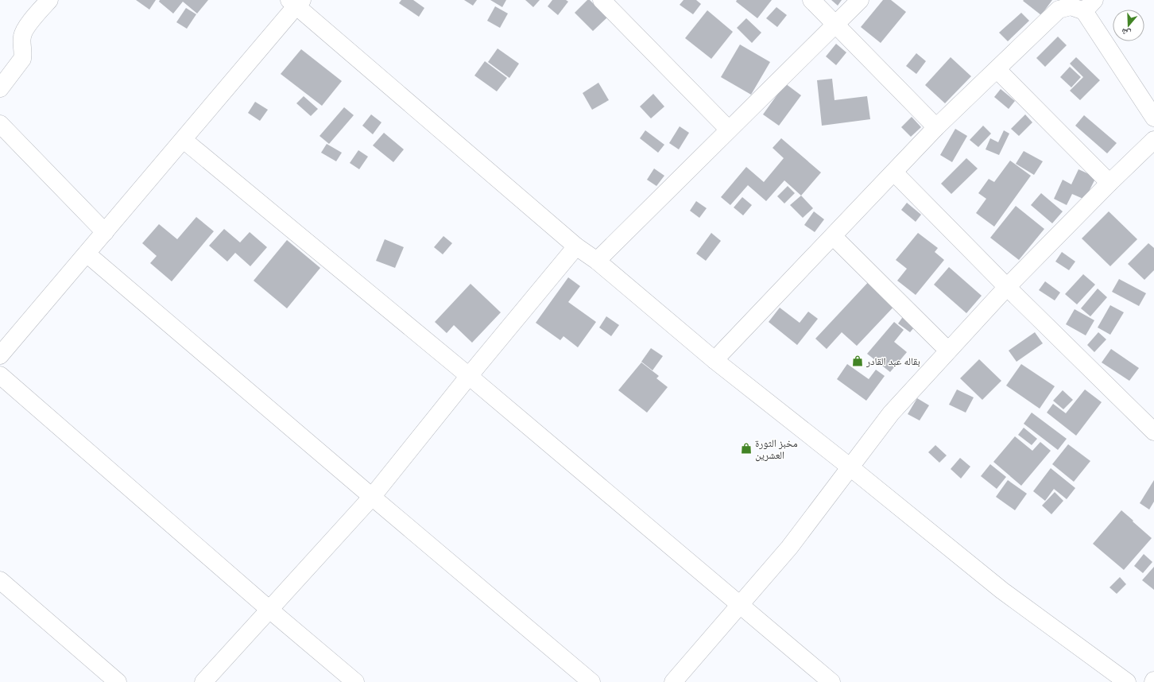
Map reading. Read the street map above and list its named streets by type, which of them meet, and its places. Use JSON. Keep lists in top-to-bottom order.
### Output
{
  "places": {
    "shop": ["بقاله عبد القادر", "مخبز الثورة العشرين"]
  },
  "north": "bottom"
}
